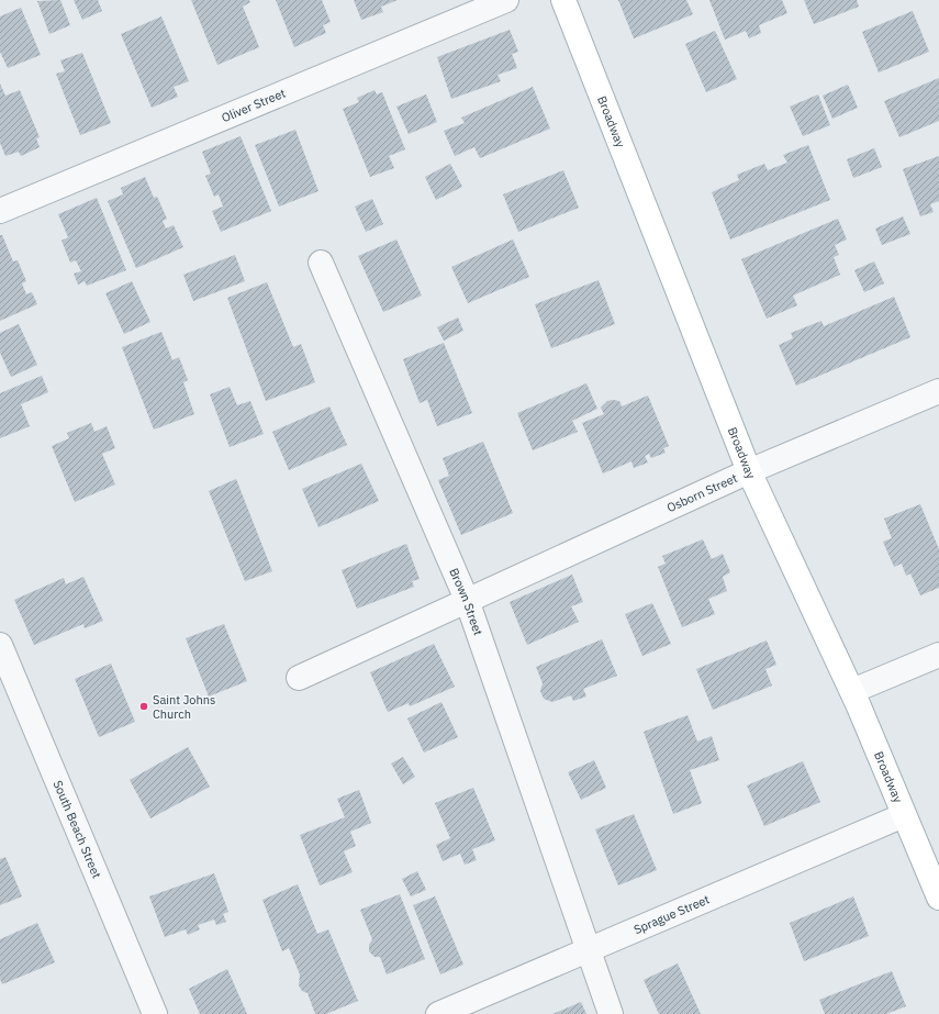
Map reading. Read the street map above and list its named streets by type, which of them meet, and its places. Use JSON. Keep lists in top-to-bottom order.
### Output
{
  "streets": {
    "main road": ["Broadway"],
    "street": [
      "Oliver Street",
      "Osborn Street",
      "Brown Street",
      "South Beach Street",
      "Sprague Street"
    ]
  },
  "crossings": [
    ["Broadway", "Osborn Street"],
    ["Broadway", "Sprague Street"],
    ["Osborn Street", "Brown Street"],
    ["Brown Street", "Sprague Street"]
  ],
  "places": ["Saint Johns Church"]
}
